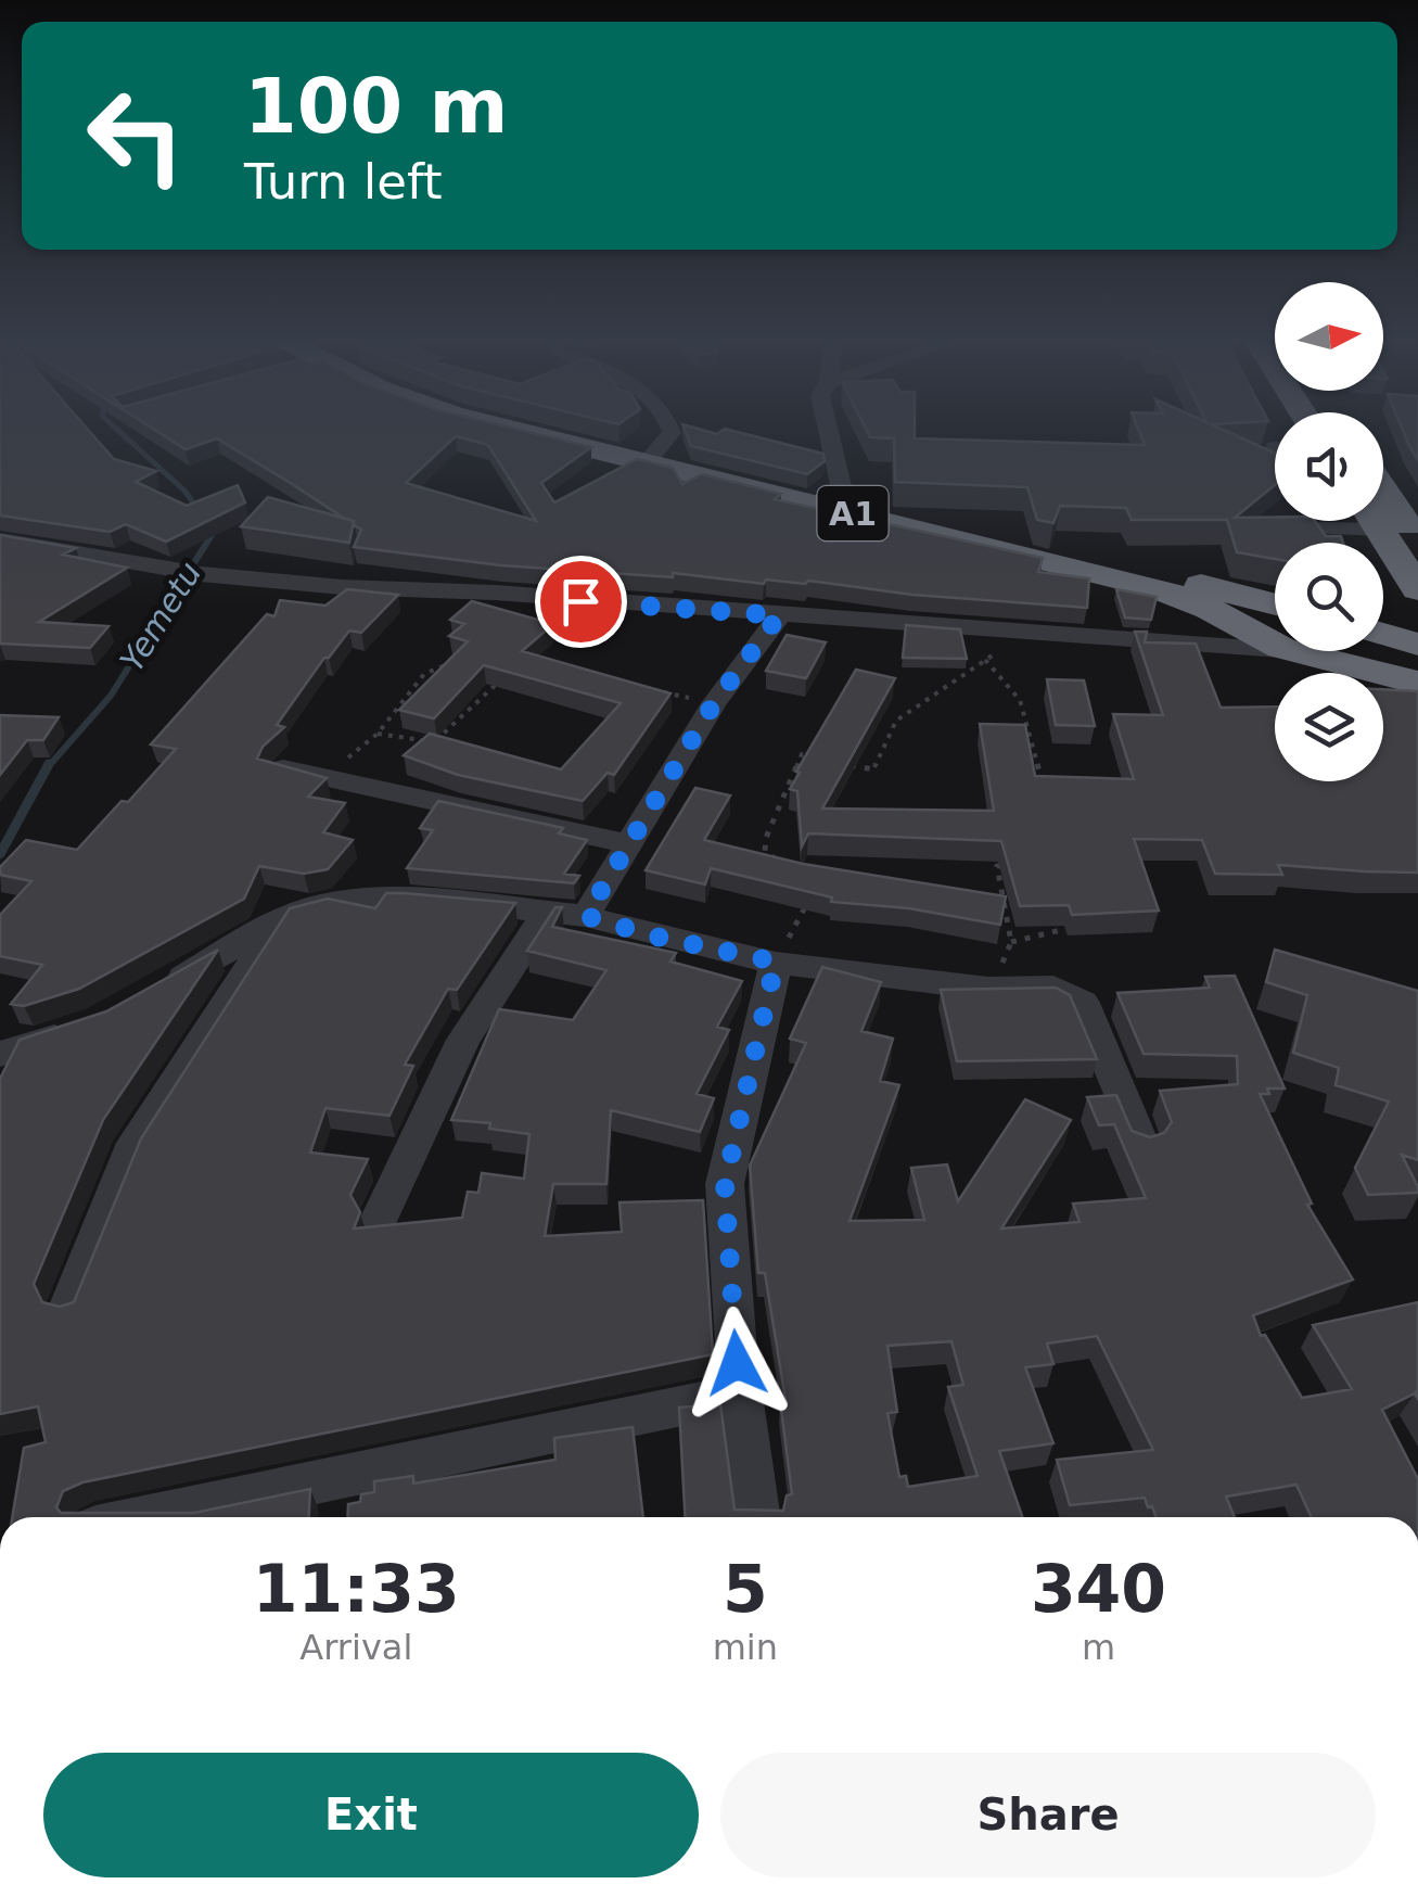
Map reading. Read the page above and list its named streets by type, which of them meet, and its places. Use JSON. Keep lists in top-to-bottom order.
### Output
{
  "streets": {
    "highway": ["A1"]
  },
  "water": ["Yemetu"],
  "north": "right",
  "page": {
    "turn": ["100 m", "Turn left"],
    "eta": [
      "11:33",
      "Arrival",
      "5",
      "min",
      "340",
      "m"
    ],
    "buttons": ["Exit", "Share"]
  }
}
